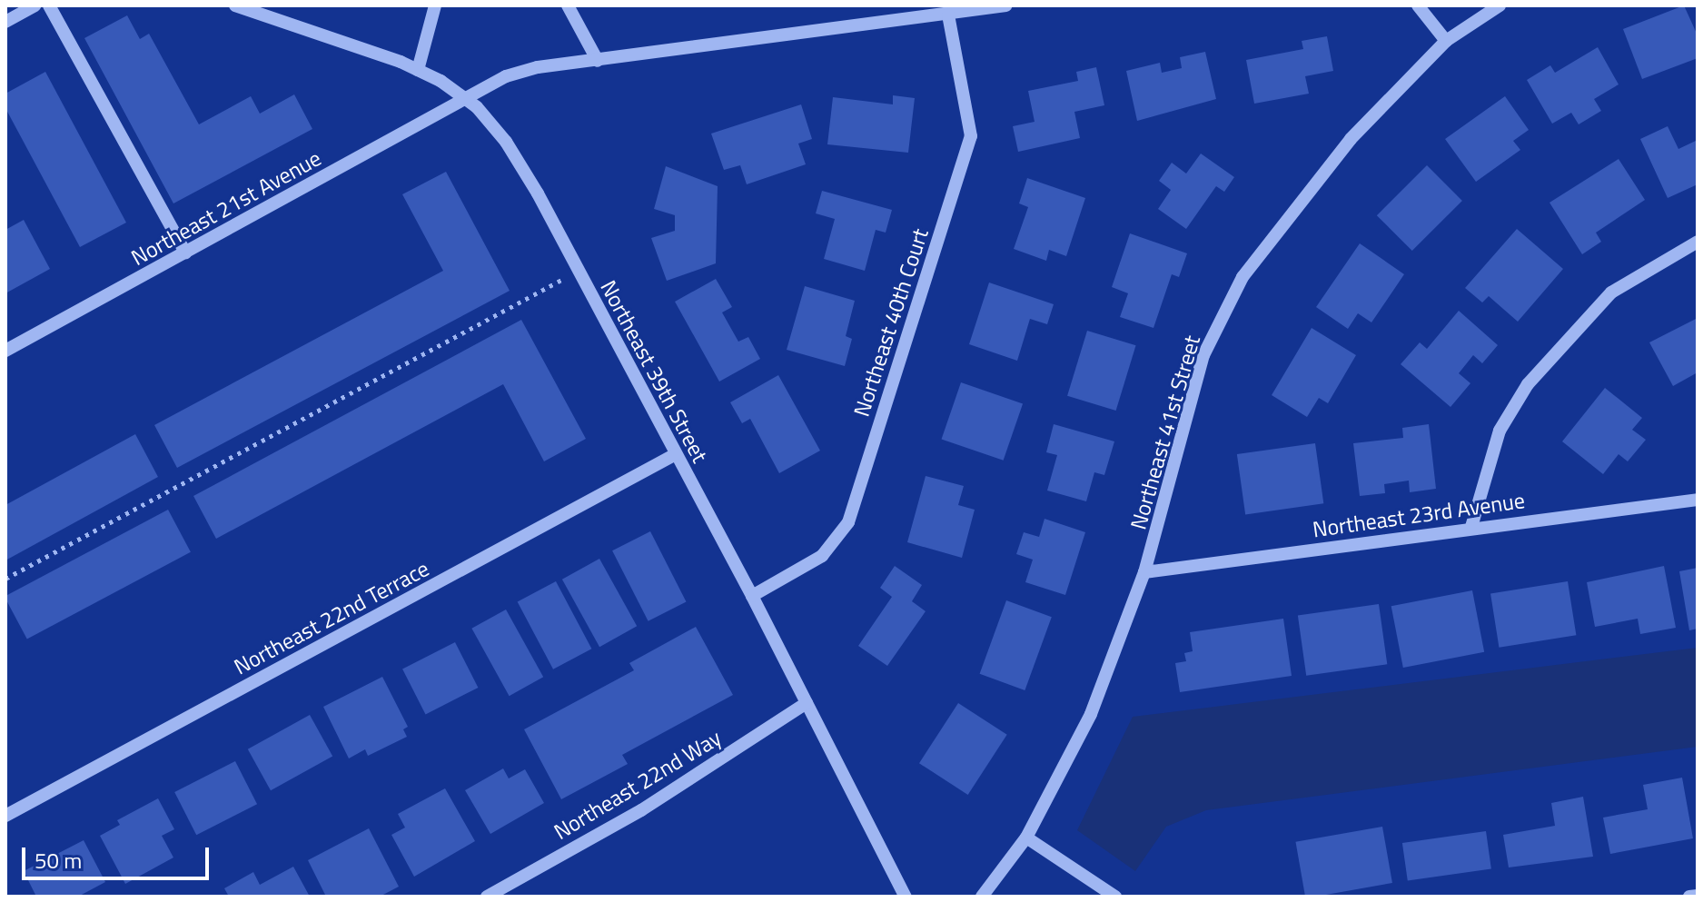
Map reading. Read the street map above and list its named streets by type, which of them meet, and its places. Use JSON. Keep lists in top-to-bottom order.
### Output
{
  "streets": {
    "street": [
      "Northeast 21st Avenue",
      "Northeast 40th Court",
      "Northeast 39th Street",
      "Northeast 41st Street",
      "Northeast 23rd Avenue",
      "Northeast 22nd Terrace",
      "Northeast 22nd Way"
    ]
  },
  "crossings": [
    ["Northeast 21st Avenue", "Northeast 40th Court"],
    ["Northeast 21st Avenue", "Northeast 39th Street"],
    ["Northeast 40th Court", "Northeast 39th Street"],
    ["Northeast 39th Street", "Northeast 22nd Terrace"],
    ["Northeast 39th Street", "Northeast 22nd Way"],
    ["Northeast 41st Street", "Northeast 23rd Avenue"]
  ],
  "scale_bar": "50 m"
}
